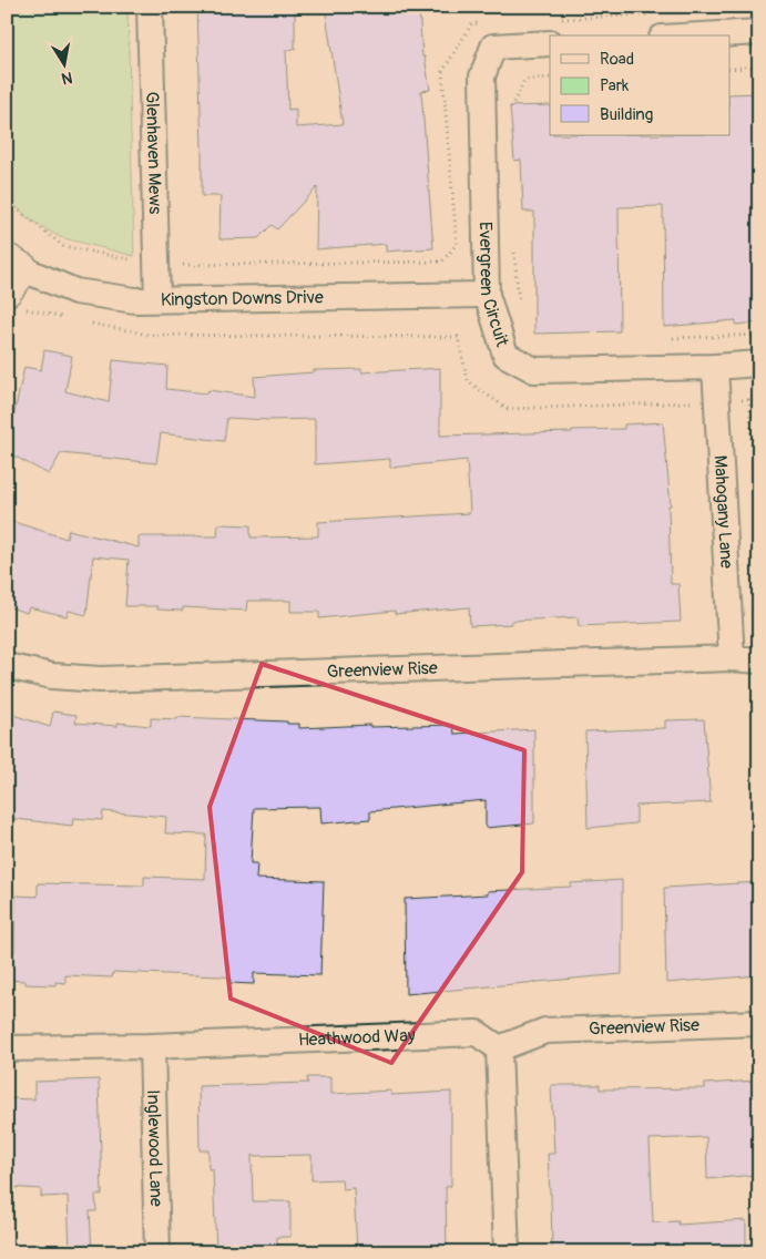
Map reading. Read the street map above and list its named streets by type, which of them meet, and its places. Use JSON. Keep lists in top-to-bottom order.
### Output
{
  "streets": {
    "street": [
      "Glenhaven Mews",
      "Evergreen Circuit",
      "Kingston Downs Drive",
      "Mahogany Lane",
      "Greenview Rise",
      "Heathwood Way",
      "Inglewood Lane"
    ]
  },
  "crossings": [
    ["Glenhaven Mews", "Kingston Downs Drive"],
    ["Evergreen Circuit", "Kingston Downs Drive"],
    ["Evergreen Circuit", "Mahogany Lane"],
    ["Mahogany Lane", "Greenview Rise"],
    ["Greenview Rise", "Heathwood Way"],
    ["Heathwood Way", "Inglewood Lane"]
  ],
  "legend": ["Road", "Park", "Building"],
  "north": "bottom"
}
